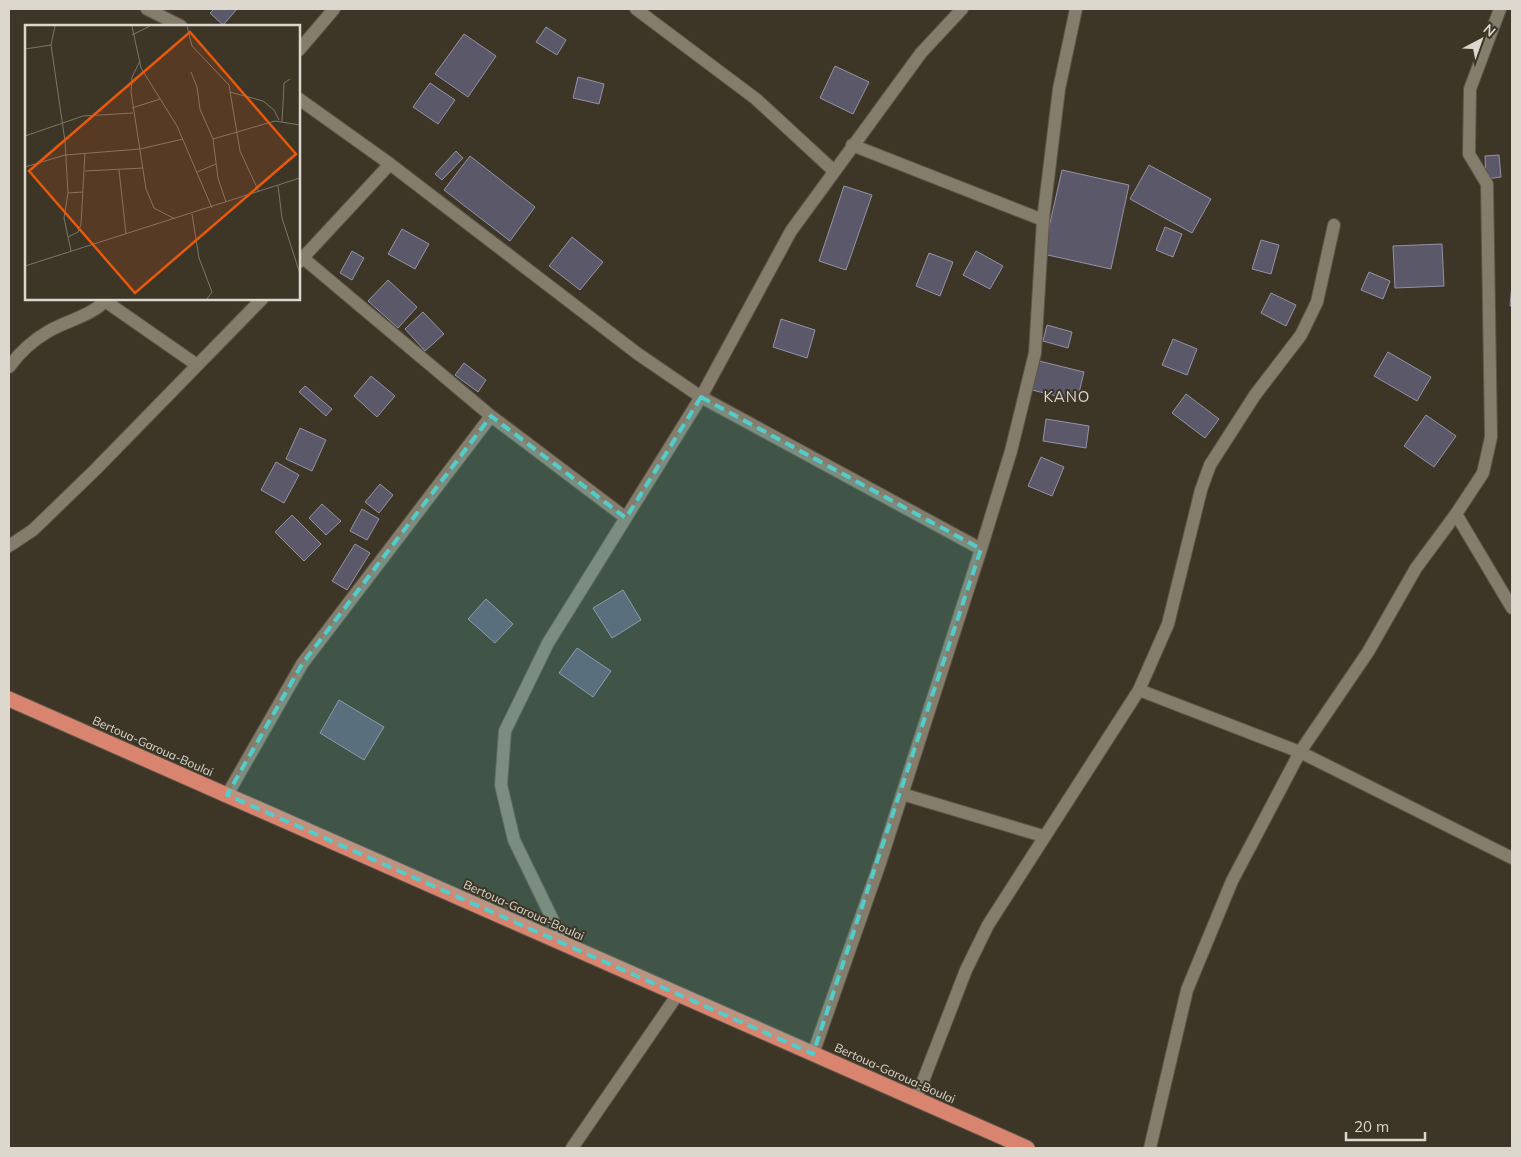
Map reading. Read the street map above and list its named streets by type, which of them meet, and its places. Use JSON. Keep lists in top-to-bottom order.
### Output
{
  "streets": {
    "highway": ["Bertoua-Garoua-Boulai"]
  },
  "districts": ["KANO"],
  "scale_bar": "20 m",
  "north": "top right"
}
